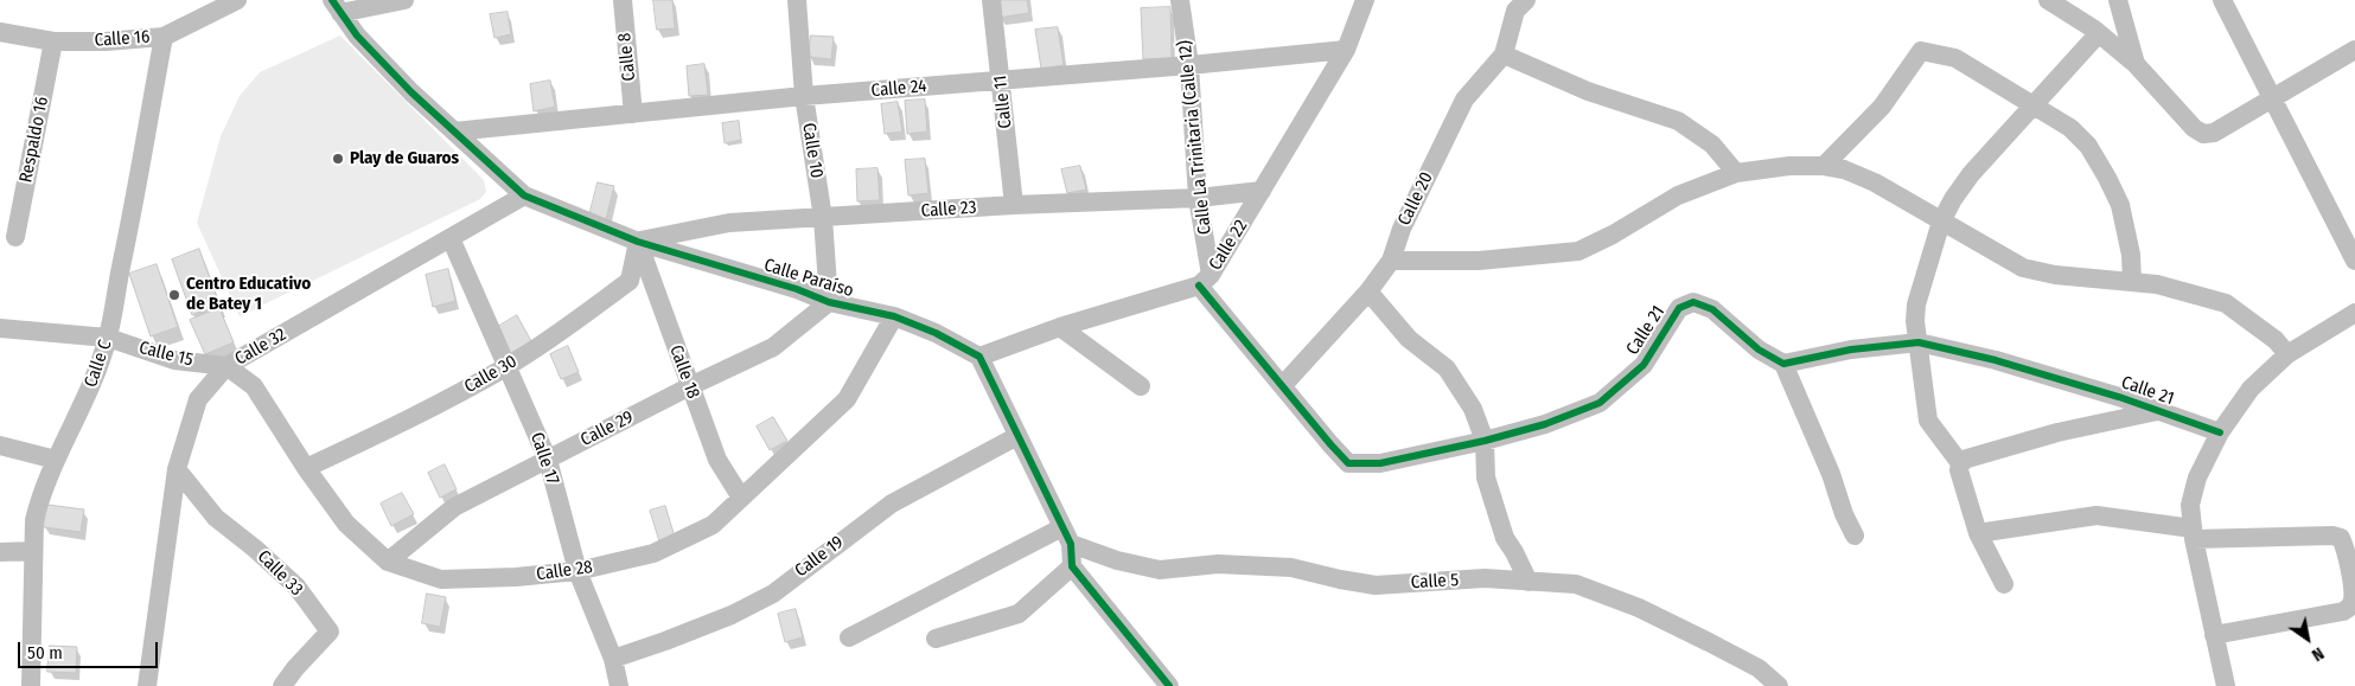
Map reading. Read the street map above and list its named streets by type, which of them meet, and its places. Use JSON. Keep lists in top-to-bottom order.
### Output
{
  "streets": {
    "street": [
      "Calle 16",
      "Calle 8",
      "Calle 24",
      "Calle 11",
      "Calle La Trinitaria (Calle 12)",
      "Respaldo 16",
      "Calle 10",
      "Calle 20",
      "Calle 23",
      "Calle 22",
      "Calle Paraíso",
      "Calle 21",
      "Calle 32",
      "Calle 15",
      "Calle C",
      "Calle 18",
      "Calle 30",
      "Calle 29",
      "Calle 17",
      "Calle 19",
      "Calle 28",
      "Calle 33",
      "Calle 5"
    ]
  },
  "crossings": [
    ["Calle 16", "Respaldo 16"],
    ["Calle 16", "Calle C"],
    ["Calle 8", "Calle 24"],
    ["Calle 24", "Calle 11"],
    ["Calle 24", "Calle La Trinitaria (Calle 12)"],
    ["Calle 24", "Calle 10"],
    ["Calle 24", "Calle 22"],
    ["Calle 24", "Calle Paraíso"],
    ["Calle 11", "Calle 23"],
    ["Calle La Trinitaria (Calle 12)", "Calle 23"],
    ["Calle La Trinitaria (Calle 12)", "Calle 22"],
    ["Calle La Trinitaria (Calle 12)", "Calle 21"],
    ["Calle 10", "Calle 23"],
    ["Calle 10", "Calle Paraíso"],
    ["Calle 10", "Calle 29"],
    ["Calle 20", "Calle 21"],
    ["Calle 23", "Calle 22"],
    ["Calle 23", "Calle Paraíso"],
    ["Calle 23", "Calle 18"],
    ["Calle 23", "Calle 30"],
    ["Calle 22", "Calle Paraíso"],
    ["Calle 22", "Calle 21"],
    ["Calle Paraíso", "Calle 32"],
    ["Calle Paraíso", "Calle 18"],
    ["Calle Paraíso", "Calle 30"],
    ["Calle Paraíso", "Calle 29"],
    ["Calle Paraíso", "Calle 28"],
    ["Calle 32", "Calle 15"],
    ["Calle 32", "Calle 17"],
    ["Calle 32", "Calle 28"],
    ["Calle 32", "Calle 33"],
    ["Calle 15", "Calle C"],
    ["Calle 15", "Calle 28"],
    ["Calle 18", "Calle 30"],
    ["Calle 18", "Calle 29"],
    ["Calle 18", "Calle 28"],
    ["Calle 30", "Calle 17"],
    ["Calle 30", "Calle 28"],
    ["Calle 29", "Calle 17"],
    ["Calle 29", "Calle 28"],
    ["Calle 17", "Calle 19"],
    ["Calle 17", "Calle 28"]
  ],
  "places": ["Play de Guaros", "Centro Educativo de Batey 1"],
  "scale_bar": "50 m",
  "north": "bottom right"
}
